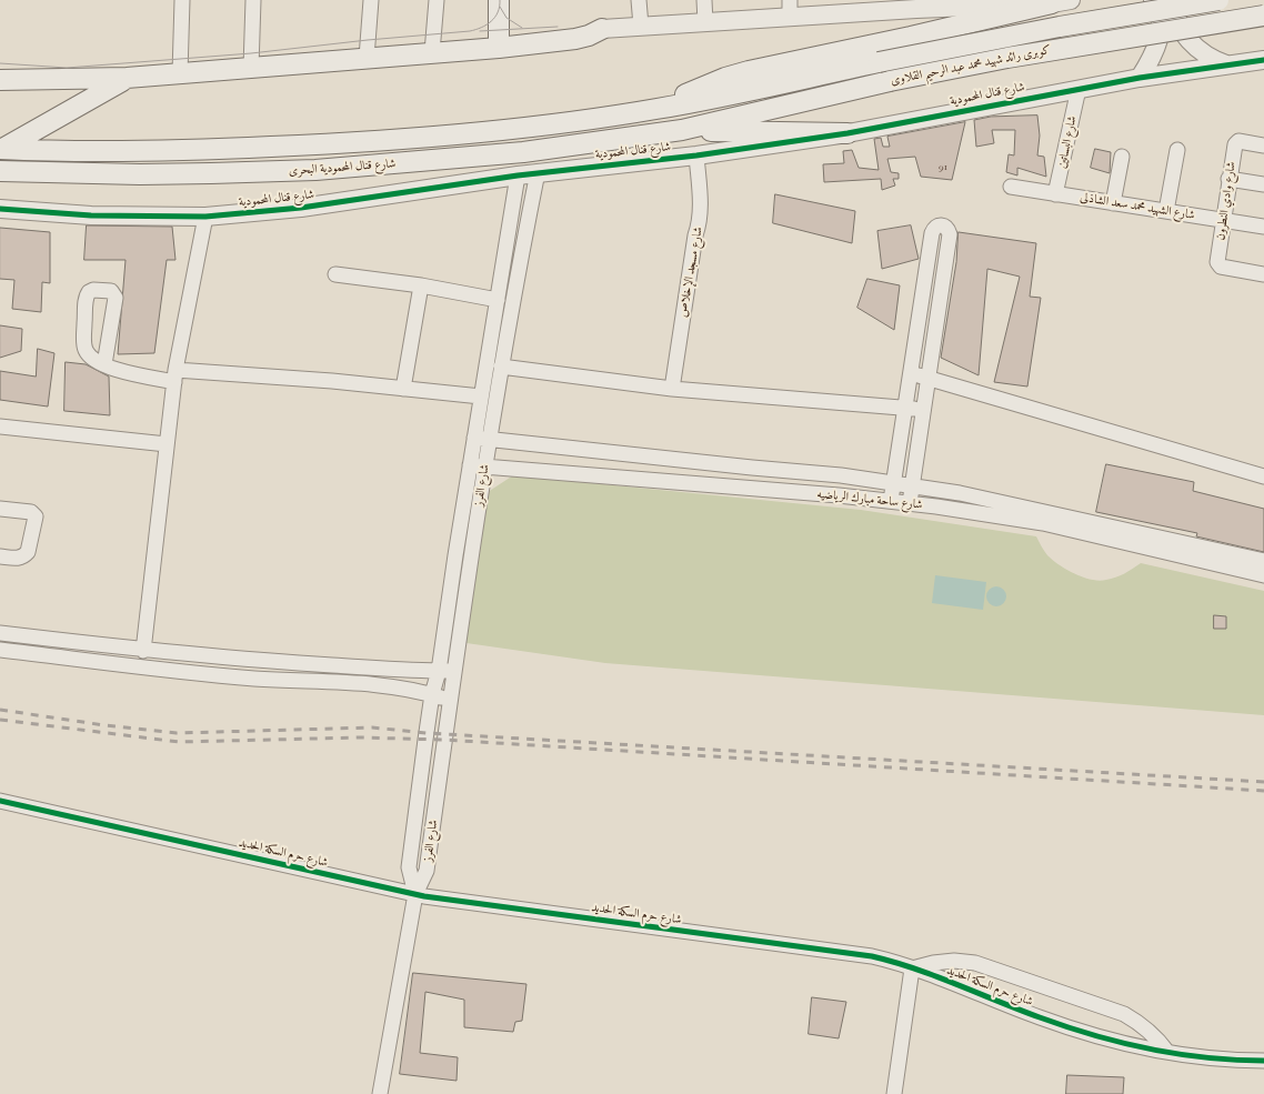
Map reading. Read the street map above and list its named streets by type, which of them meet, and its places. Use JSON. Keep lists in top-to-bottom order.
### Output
{
  "streets": {
    "main road": ["كوبرى رائد شهيد محمد عبد الرحيم القلاوى", "شارع قنال المحمودية البحرى"],
    "street": [
      "شارع قنال المحمودية",
      "شارع البساتين",
      "شارع وادي النطرون",
      "شارع الشهيد محمد سعد الشاذلى",
      "شارع مسجد الإخلاص",
      "شارع الفرز",
      "شارع ساحة مبارك الرياضيه",
      "شارع حرم السكة الحديد"
    ]
  },
  "crossings": [
    ["كوبرى رائد شهيد محمد عبد الرحيم القلاوى", "شارع قنال المحمودية البحرى"],
    ["شارع قنال المحمودية", "شارع البساتين"],
    ["شارع قنال المحمودية", "شارع مسجد الإخلاص"],
    ["شارع قنال المحمودية", "شارع الفرز"],
    ["شارع البساتين", "شارع الشهيد محمد سعد الشاذلى"],
    ["شارع وادي النطرون", "شارع الشهيد محمد سعد الشاذلى"],
    ["شارع الفرز", "شارع ساحة مبارك الرياضيه"],
    ["شارع الفرز", "شارع حرم السكة الحديد"]
  ],
  "house_numbers": ["91"]
}
